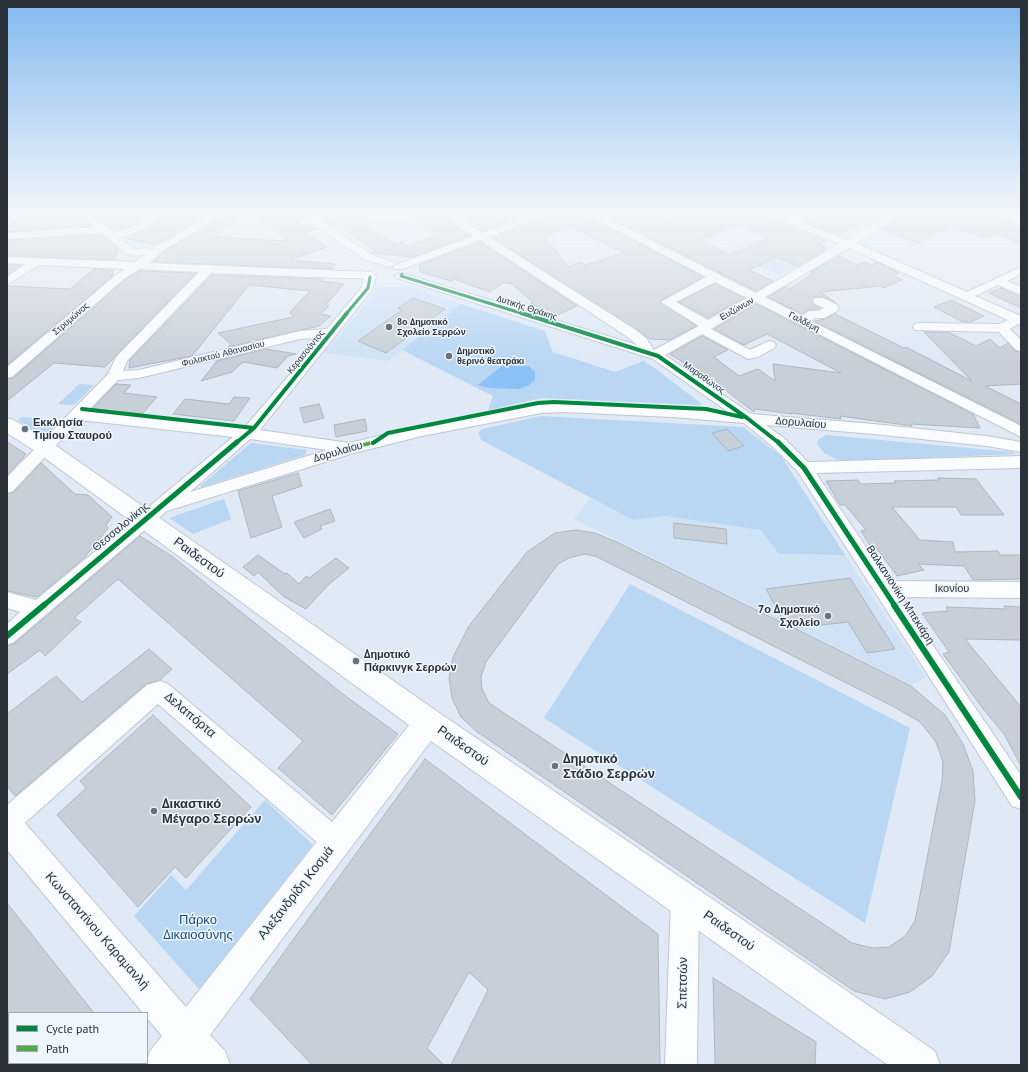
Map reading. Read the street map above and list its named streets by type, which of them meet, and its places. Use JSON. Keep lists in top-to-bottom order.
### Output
{
  "streets": {
    "main road": ["Ραιδεστού", "Αλεξανδρίδη Κοσμά", "Κωνσταντίνου Καραμανλή"],
    "street": [
      "Δυτικής Θράκης",
      "Ευζώνων",
      "Στρυμώνος",
      "Γαλδέμη",
      "Κερασούντος",
      "Φυλακτού Αθανασίου",
      "Μαραθώνος",
      "Δορυλαίου",
      "Θεσσαλονίκης",
      "Ικονίου",
      "Βαλκανιονίκη Μπεκιάρη",
      "Δελαπόρτα",
      "Σπετσών"
    ]
  },
  "crossings": [
    ["Δυτικής Θράκης", "Ευζώνων"],
    ["Δυτικής Θράκης", "Μαραθώνος"],
    ["Ευζώνων", "Γαλδέμη"],
    ["Ευζώνων", "Μαραθώνος"],
    ["Κερασούντος", "Φυλακτού Αθανασίου"],
    ["Κερασούντος", "Θεσσαλονίκης"],
    ["Μαραθώνος", "Δορυλαίου"],
    ["Μαραθώνος", "Βαλκανιονίκη Μπεκιάρη"],
    ["Δορυλαίου", "Θεσσαλονίκης"],
    ["Δορυλαίου", "Ραιδεστού"],
    ["Δορυλαίου", "Βαλκανιονίκη Μπεκιάρη"],
    ["Θεσσαλονίκης", "Ραιδεστού"],
    ["Ραιδεστού", "Αλεξανδρίδη Κοσμά"],
    ["Ραιδεστού", "Σπετσών"],
    ["Ικονίου", "Βαλκανιονίκη Μπεκιάρη"],
    ["Δελαπόρτα", "Αλεξανδρίδη Κοσμά"],
    ["Αλεξανδρίδη Κοσμά", "Κωνσταντίνου Καραμανλή"]
  ],
  "parks": ["Πάρκο Δικαιοσύνης"],
  "places": [
    "8ο Δημοτικό Σχολείο Σερρών",
    "Δημοτικό θερινό θεατράκι",
    "Εκκλησία Τιμίου Σταυρού",
    "7ο Δημοτικό Σχολείο",
    "Δημοτικό Πάρκινγκ Σερρών",
    "Δημοτικό Στάδιο Σερρών",
    "Δικαστικό Μέγαρο Σερρών"
  ],
  "legend": ["Cycle path", "Path"]
}
